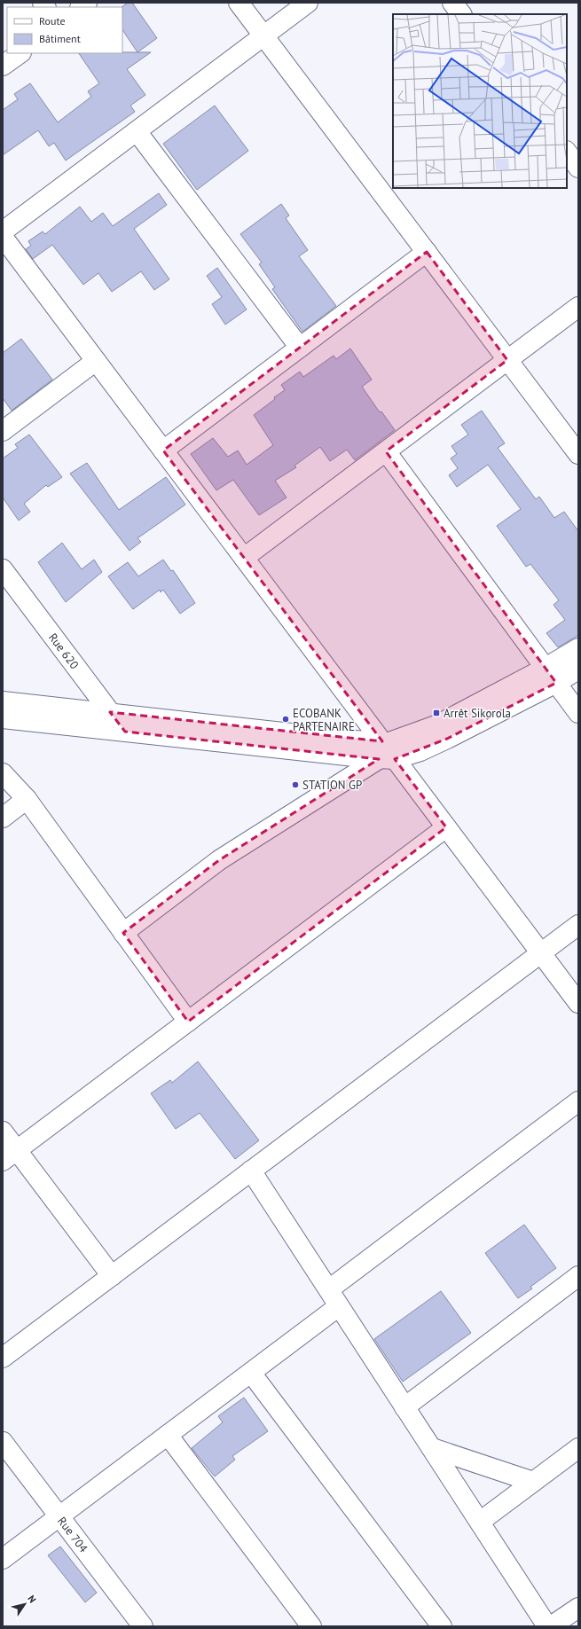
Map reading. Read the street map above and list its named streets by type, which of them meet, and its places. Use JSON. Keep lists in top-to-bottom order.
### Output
{
  "streets": {
    "street": ["Rue 620", "Rue 704"]
  },
  "places": {
    "transit": ["Arrêt Sikorola"],
    "other": ["ECOBANK PARTENAIRE", "STATION GP"]
  },
  "legend": ["Route", "Bâtiment"],
  "north": "top right"
}
